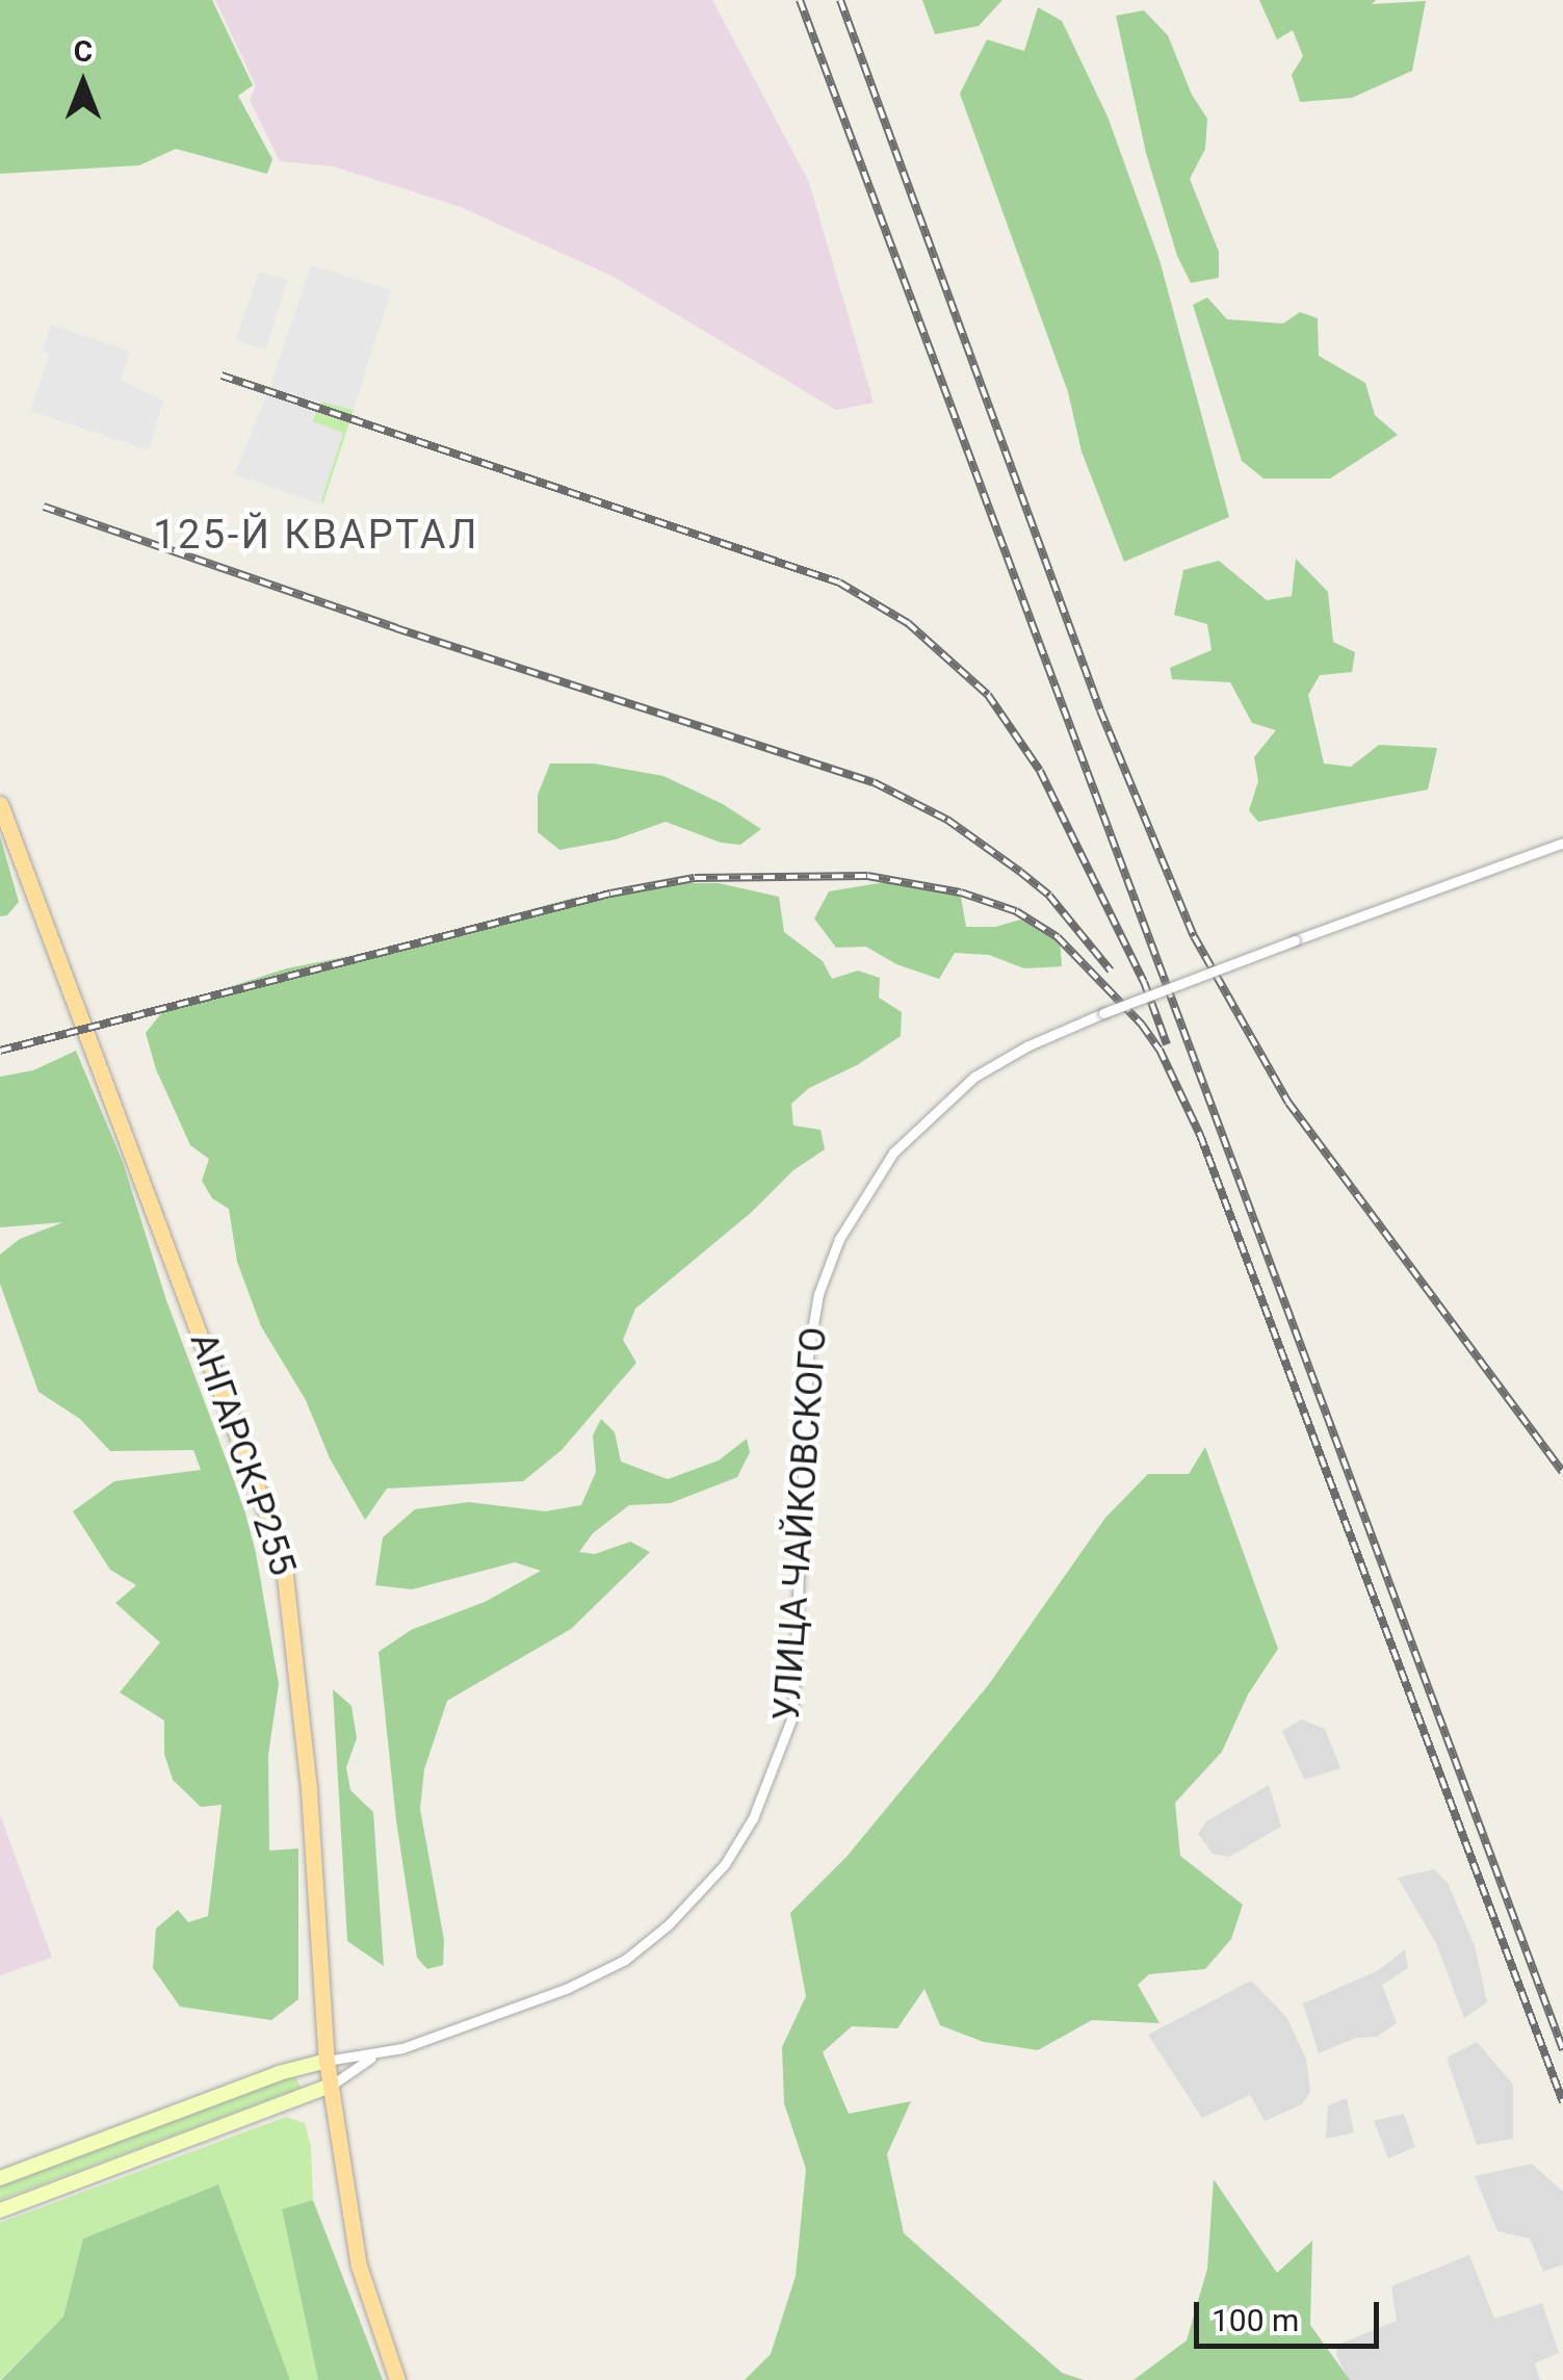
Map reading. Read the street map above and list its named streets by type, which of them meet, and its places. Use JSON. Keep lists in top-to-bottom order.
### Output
{
  "streets": {
    "main road": ["АНГАРСК-Р255", "УЛИЦА ЧАЙКОВСКОГО"]
  },
  "crossings": [
    ["АНГАРСК-Р255", "УЛИЦА ЧАЙКОВСКОГО"]
  ],
  "districts": ["125-Й КВАРТАЛ"],
  "scale_bar": "100 m",
  "north": "top"
}
